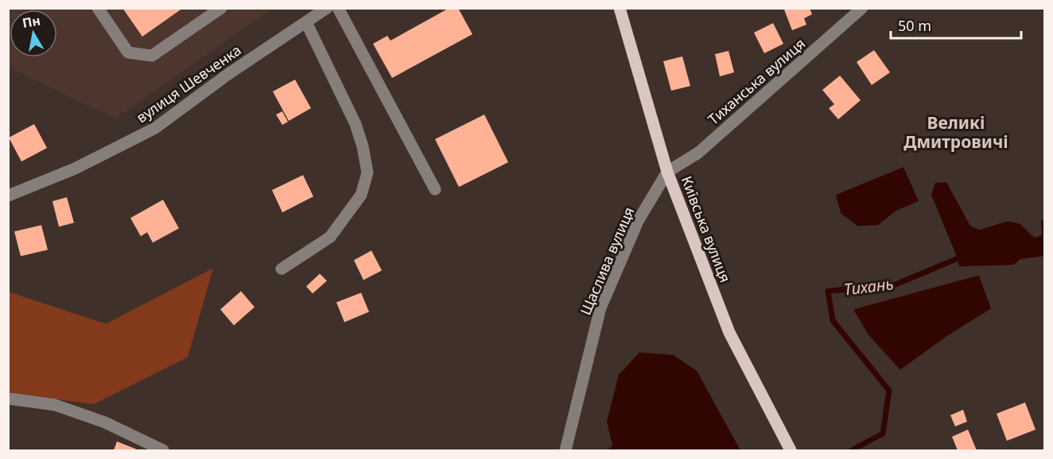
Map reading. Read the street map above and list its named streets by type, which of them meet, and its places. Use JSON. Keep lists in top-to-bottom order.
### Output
{
  "streets": {
    "main road": ["Київська вулиця"],
    "street": ["Тиханська вулиця", "вулиця Шевченка", "Щаслива вулиця"]
  },
  "crossings": [
    ["Тиханська вулиця", "Київська вулиця"],
    ["Тиханська вулиця", "Щаслива вулиця"],
    ["Київська вулиця", "Щаслива вулиця"]
  ],
  "districts": ["Великі Дмитровичі"],
  "water": ["Тихань"],
  "scale_bar": "50 m",
  "north": "top"
}
